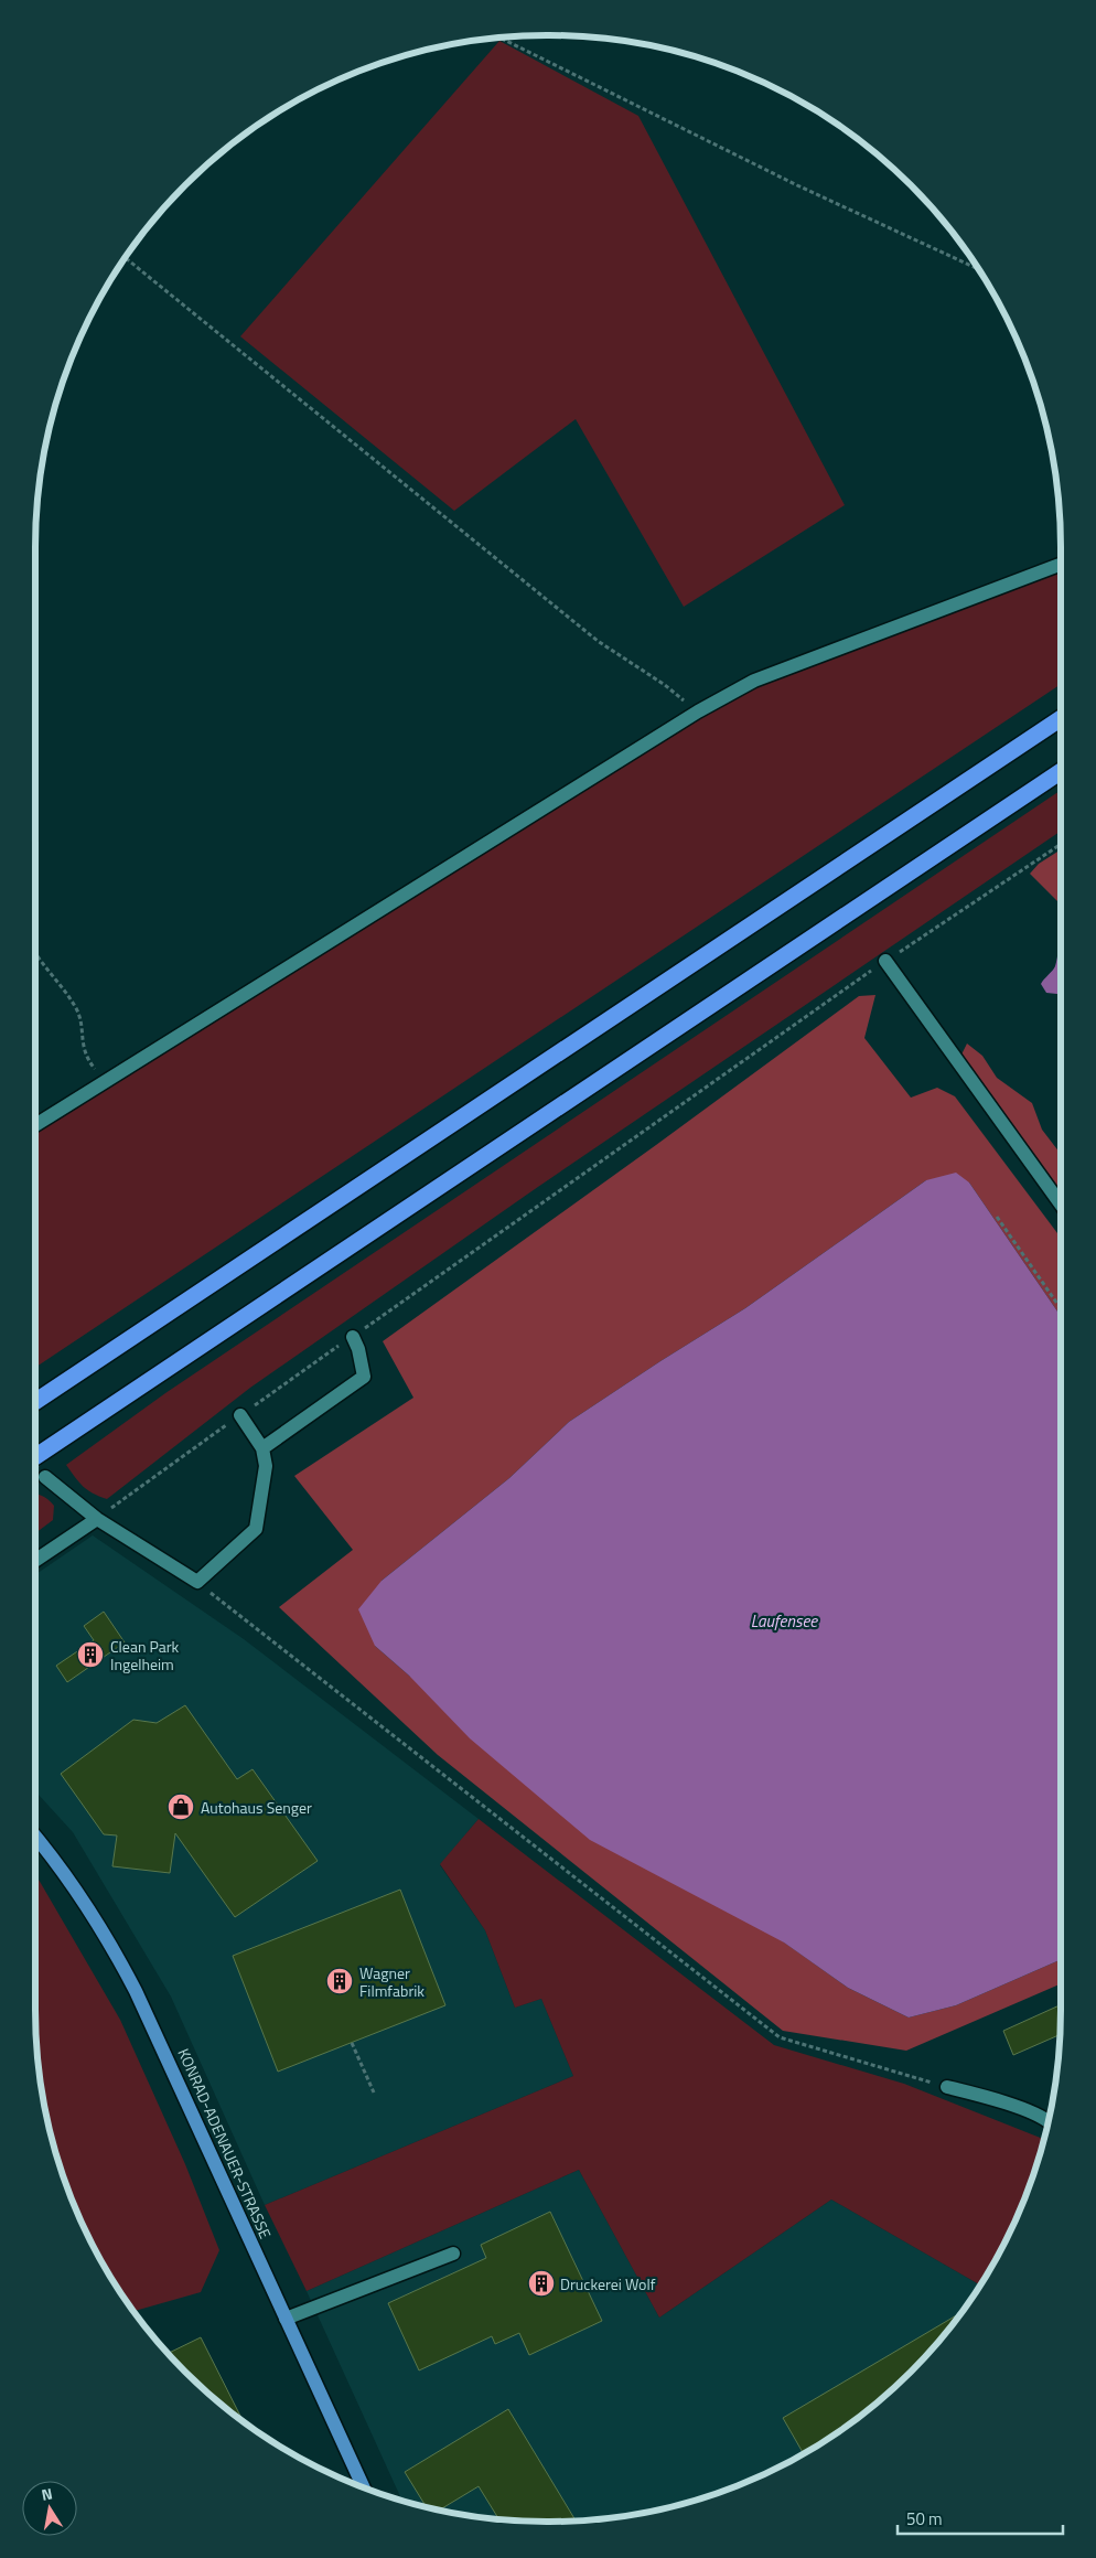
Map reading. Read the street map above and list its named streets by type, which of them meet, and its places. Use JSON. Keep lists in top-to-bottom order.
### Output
{
  "streets": {
    "main road": ["KONRAD-ADENAUER-STRASSE"]
  },
  "water": ["Laufensee"],
  "places": {
    "building": ["Clean Park Ingelheim", "Wagner Filmfabrik", "Druckerei Wolf"],
    "shop": ["Autohaus Senger"]
  },
  "scale_bar": "50 m",
  "north": "top"
}
